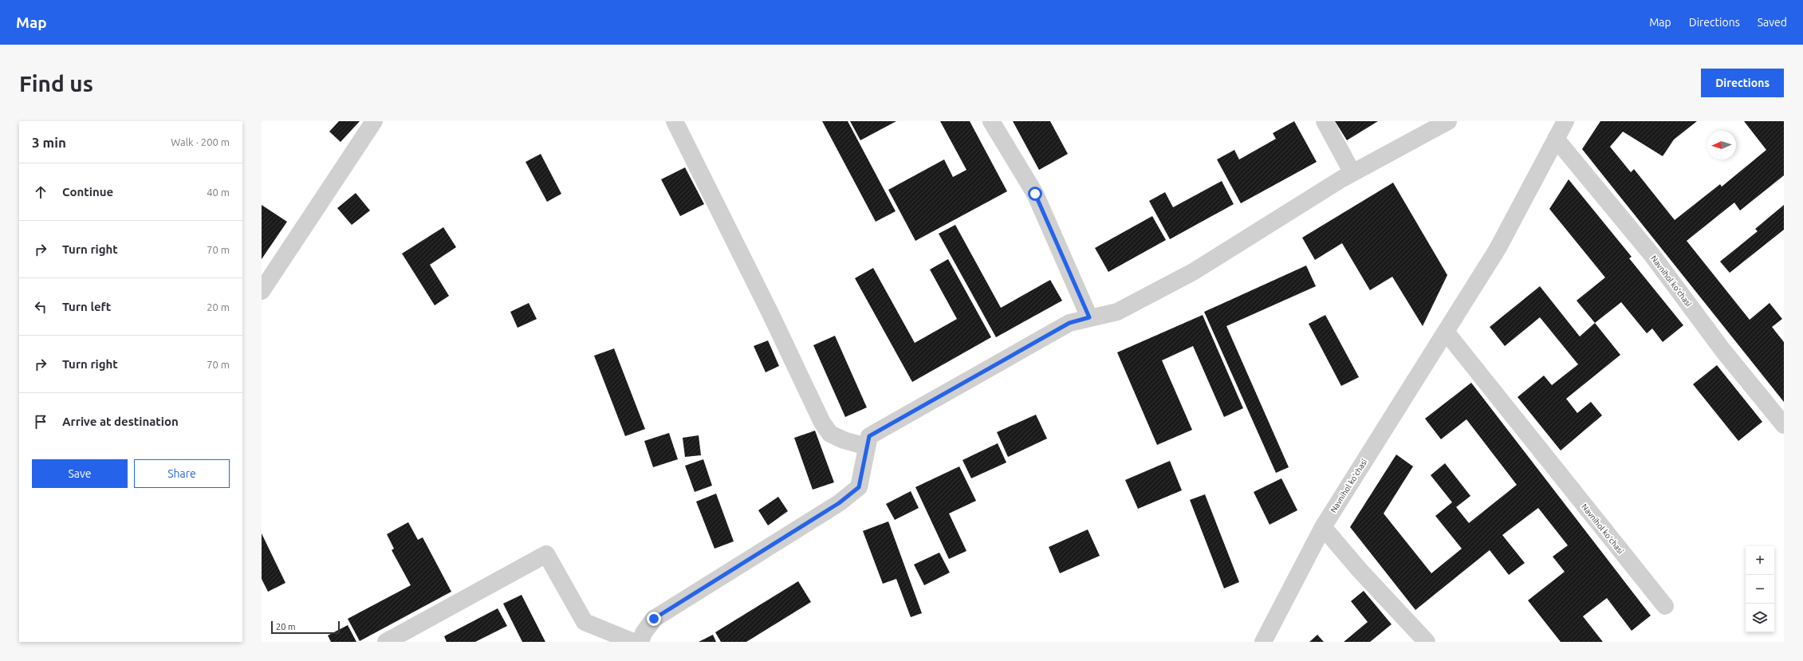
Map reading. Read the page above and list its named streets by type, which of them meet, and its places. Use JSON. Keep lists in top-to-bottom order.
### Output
{
  "streets": {
    "street": ["Navnihol koʻchasi"]
  },
  "scale_bar": "20 m",
  "north": "left",
  "page": {
    "header": "Map",
    "nav": ["Map", "Directions", "Saved"],
    "buttons": [
      "Directions",
      ["Save", "Share"]
    ],
    "title": "Find us",
    "heading": ["3 min", "Walk · 200 m"],
    "list": [
      ["Continue", "40 m"],
      ["Turn right", "70 m"],
      ["Turn left", "20 m"],
      ["Turn right", "70 m"],
      "Arrive at destination"
    ],
    "map_buttons": ["+", "−"],
    "scale": "20 m"
  }
}
